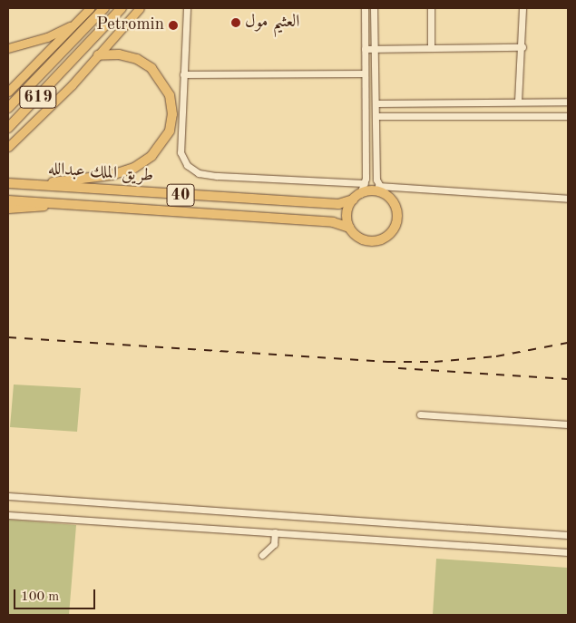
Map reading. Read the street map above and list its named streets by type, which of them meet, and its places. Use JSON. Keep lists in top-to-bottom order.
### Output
{
  "streets": {
    "highway": ["619", "طريق الملك عبدالله", "40"]
  },
  "places": ["العثيم مول", "Petromin"],
  "scale_bar": "100 m"
}
